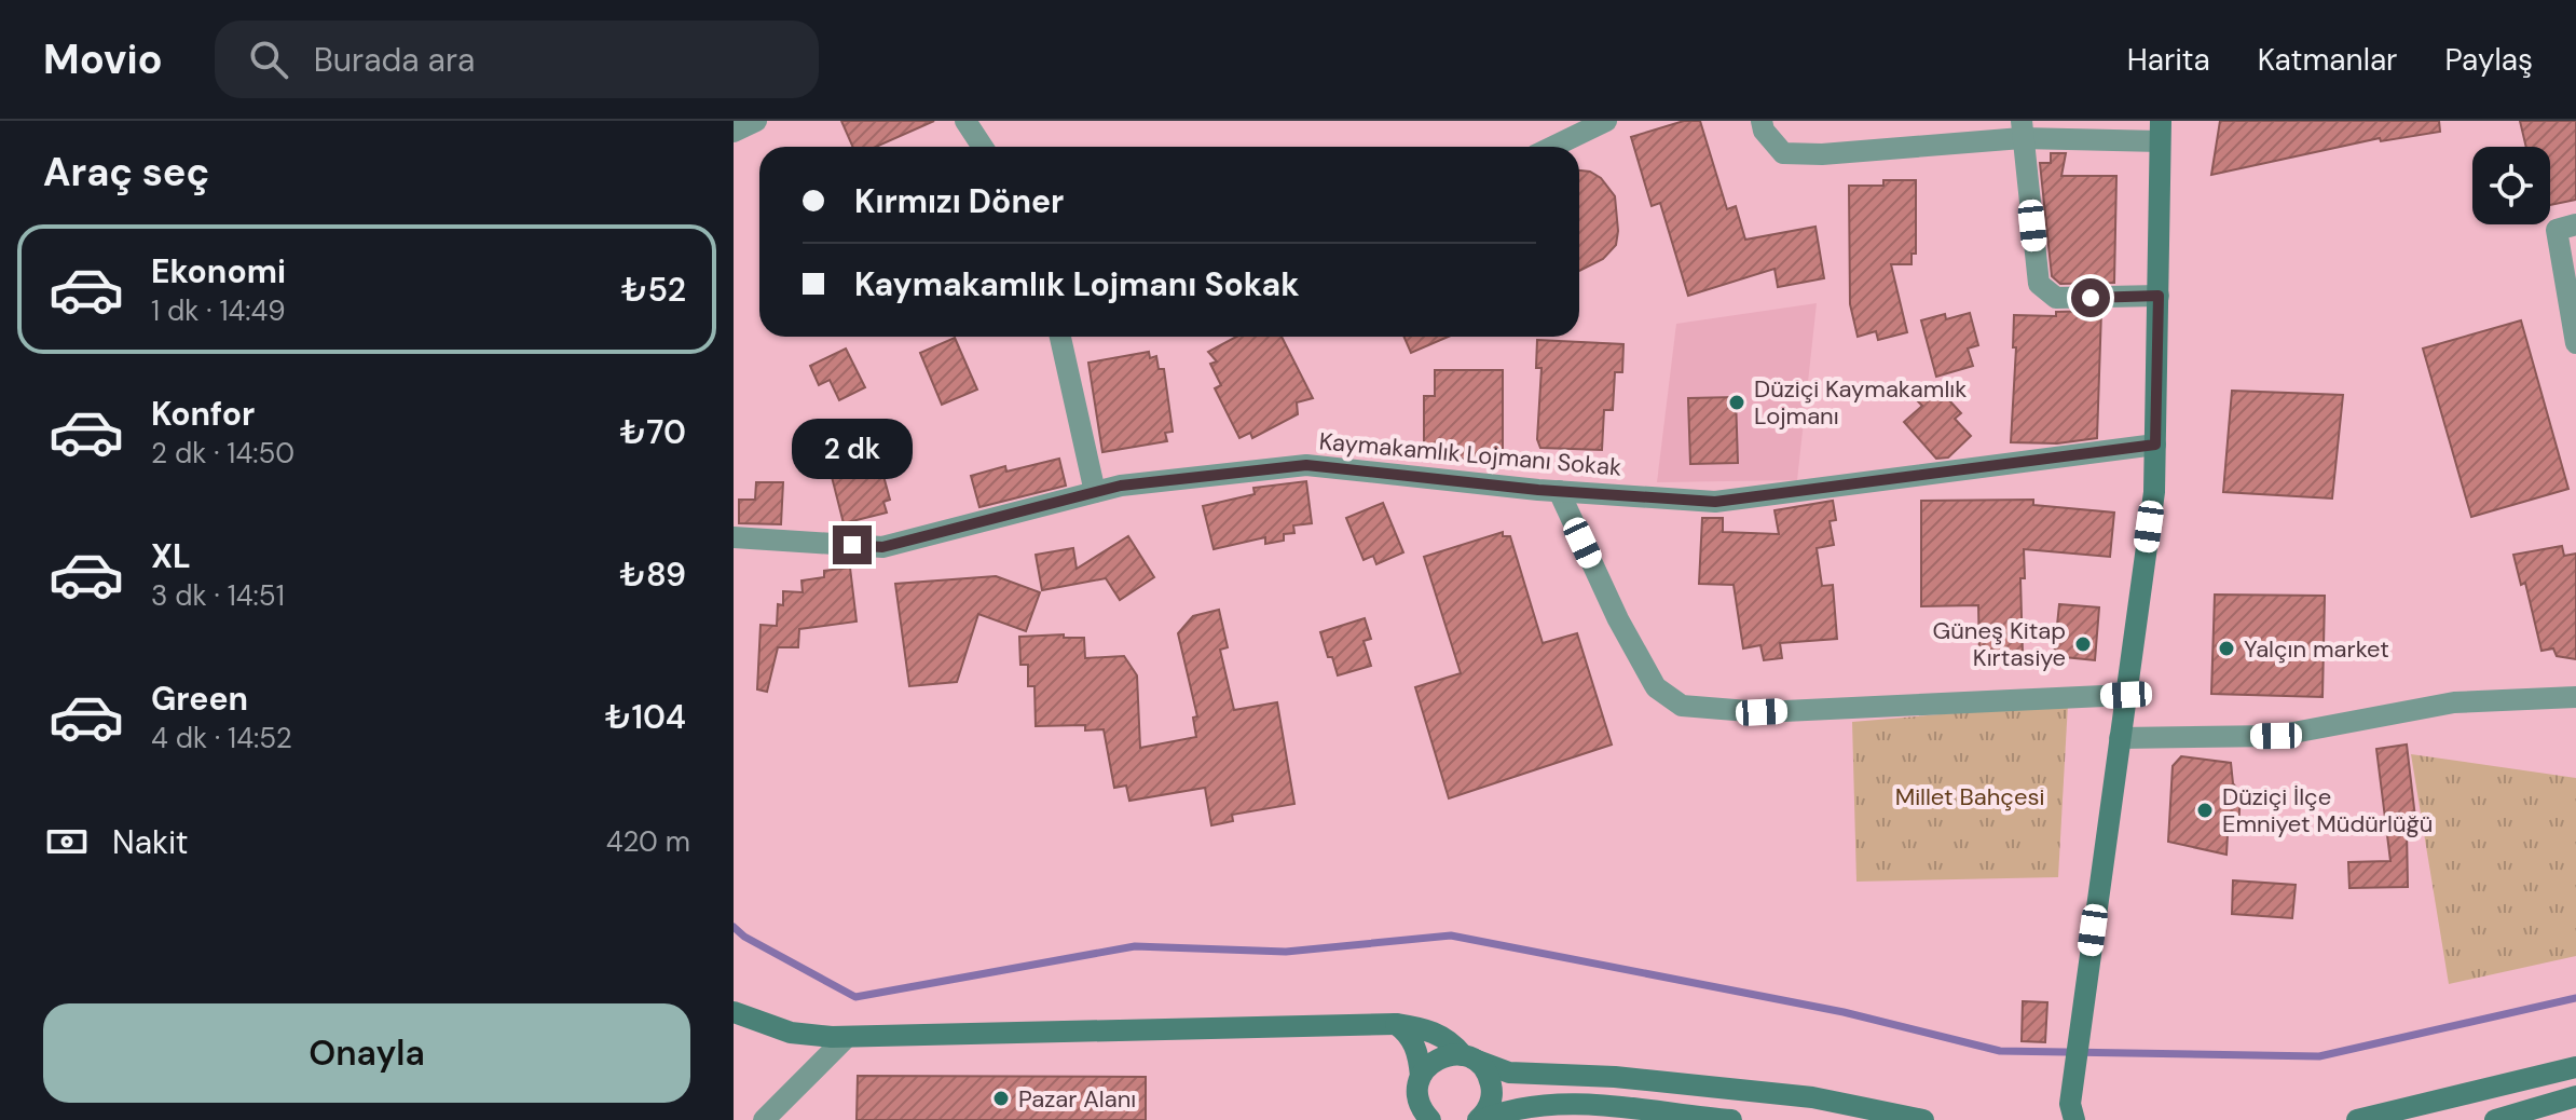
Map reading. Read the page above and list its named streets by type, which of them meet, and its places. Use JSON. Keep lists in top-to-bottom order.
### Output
{
  "streets": {
    "street": ["Kaymakamlık Lojmanı Sokak"]
  },
  "parks": ["Millet Bahçesi"],
  "places": [
    "Düziçi Kaymakamlık Lojmanı",
    "Güneş Kitap Kırtasiye",
    "Yalçın market",
    "Düziçi İlçe Emniyet Müdürlüğü",
    "Pazar Alanı"
  ],
  "page": {
    "header": "Movio",
    "search": "Burada ara",
    "nav": ["Harita", "Katmanlar", "Paylaş"],
    "heading": "Araç seç",
    "banner": ["Kırmızı Döner", "Kaymakamlık Lojmanı Sokak"],
    "list": [
      {
        "name": "Ekonomi",
        "note": "1 dk · 14:49",
        "value": "₺52"
      },
      {
        "name": "Konfor",
        "note": "2 dk · 14:50",
        "value": "₺70"
      },
      {
        "name": "XL",
        "note": "3 dk · 14:51",
        "value": "₺89"
      },
      {
        "name": "Green",
        "note": "4 dk · 14:52",
        "value": "₺104"
      }
    ],
    "bubble": "2 dk",
    "pay": ["Nakit", "420 m"],
    "buttons": "Onayla"
  }
}
